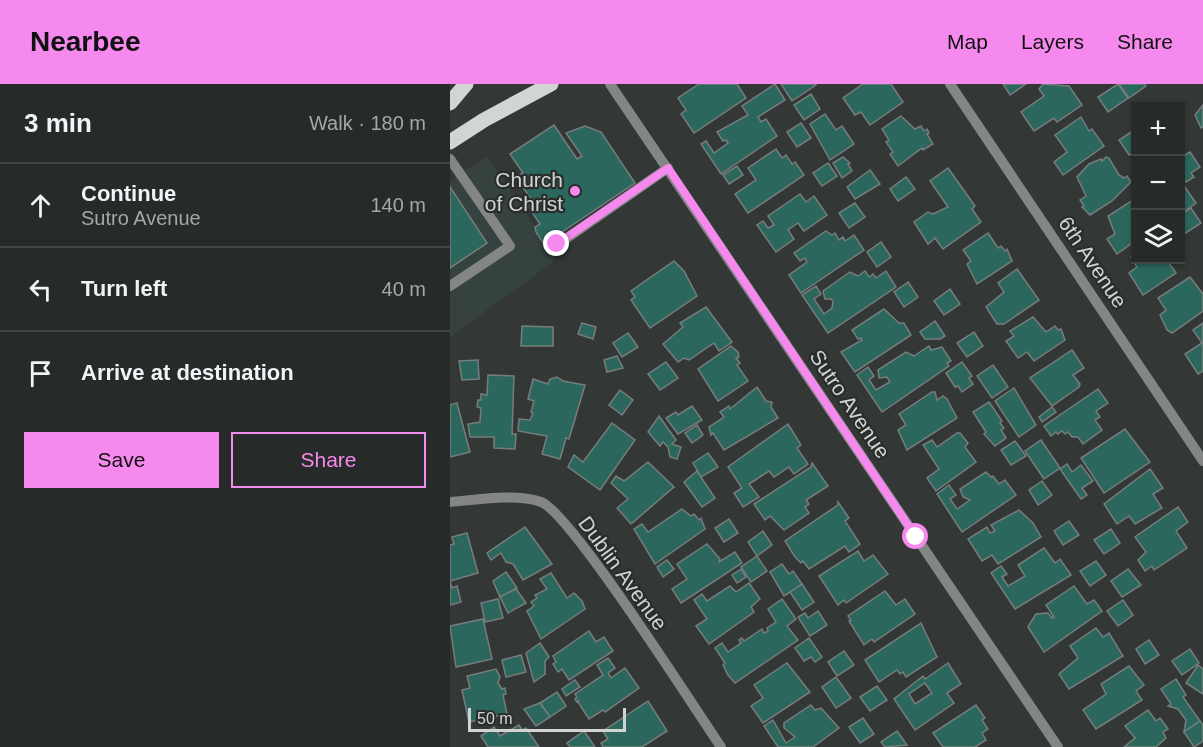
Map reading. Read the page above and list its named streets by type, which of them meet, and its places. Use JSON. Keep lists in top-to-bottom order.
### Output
{
  "streets": {
    "street": ["6th Avenue", "Sutro Avenue", "Dublin Avenue"]
  },
  "places": ["Church of Christ"],
  "scale_bar": "50 m",
  "page": {
    "header": "Nearbee",
    "nav": ["Map", "Layers", "Share"],
    "heading": ["3 min", "Walk · 180 m"],
    "map_buttons": ["+", "−"],
    "list": [
      ["Continue", "Sutro Avenue", "140 m"],
      ["Turn left", "40 m"],
      "Arrive at destination"
    ],
    "buttons": ["Save", "Share"],
    "scale": "50 m"
  }
}
